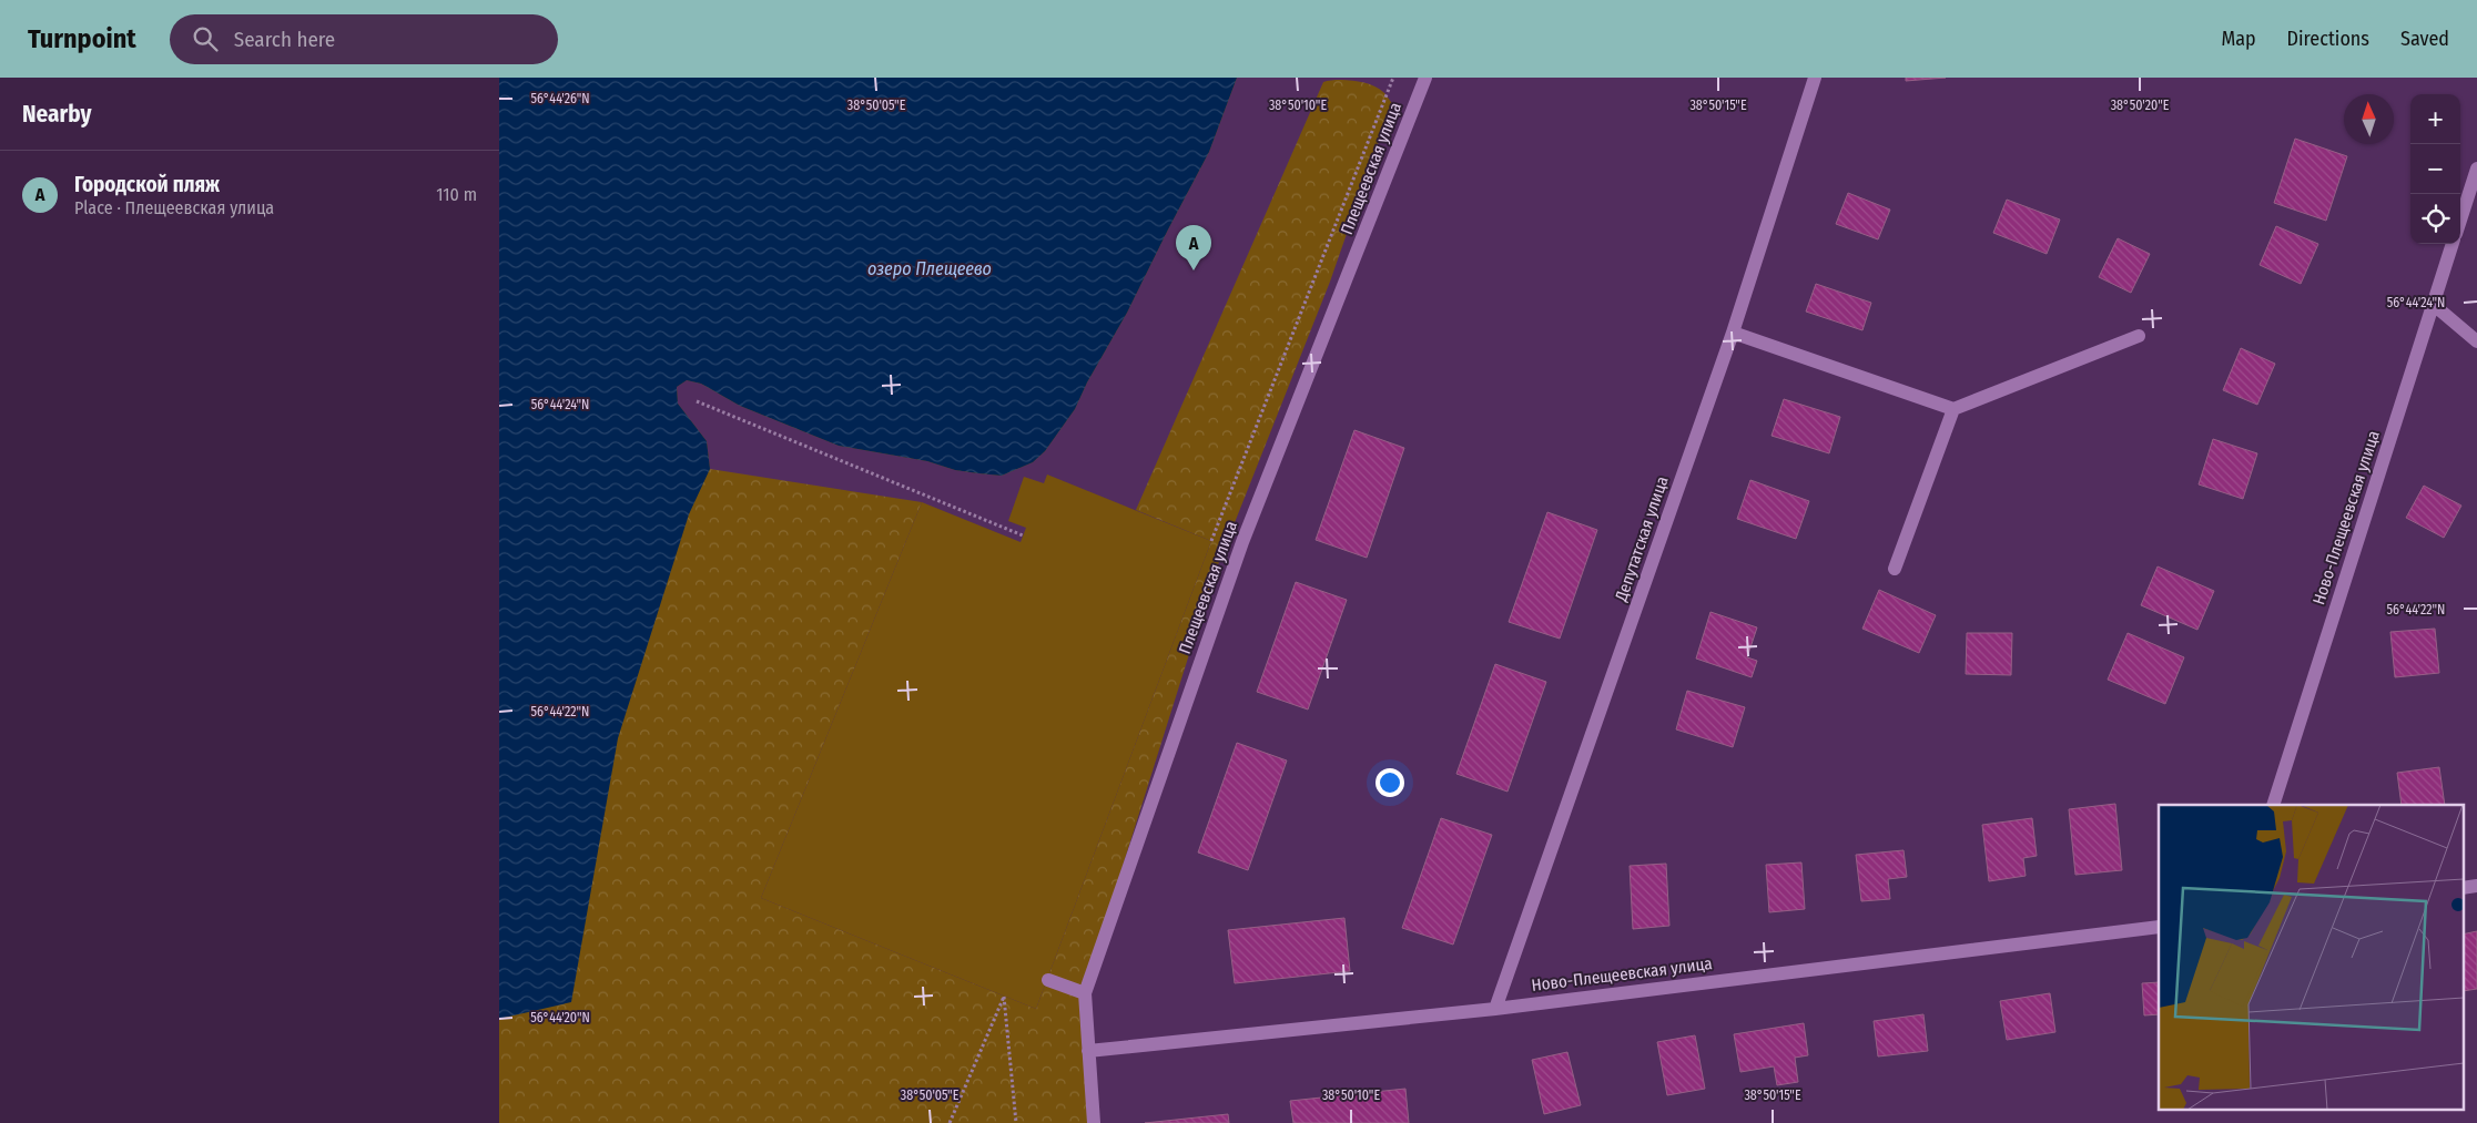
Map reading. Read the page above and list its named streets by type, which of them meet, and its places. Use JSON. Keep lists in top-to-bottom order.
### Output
{
  "streets": {
    "street": ["Плещеевская улица", "Ново-Плещеевская улица", "Депутатская улица"]
  },
  "crossings": [
    ["Плещеевская улица", "Ново-Плещеевская улица"],
    ["Ново-Плещеевская улица", "Депутатская улица"]
  ],
  "water": ["озеро Плещеево"],
  "north": "top",
  "page": {
    "header": "Turnpoint",
    "search": "Search here",
    "nav": ["Map", "Directions", "Saved"],
    "heading": "Nearby",
    "map_buttons": ["+", "−"],
    "list": [
      {
        "mark": "A",
        "name": "Городской пляж",
        "note": "Place · Плещеевская улица",
        "value": "110 m"
      }
    ],
    "pins": "A"
  },
  "coordinates": [
    "56°44'26\"N",
    "38°50'05\"E",
    "38°50'10\"E",
    "38°50'15\"E",
    "38°50'20\"E",
    "56°44'24\"N",
    "56°44'22\"N",
    "56°44'20\"N"
  ]
}
